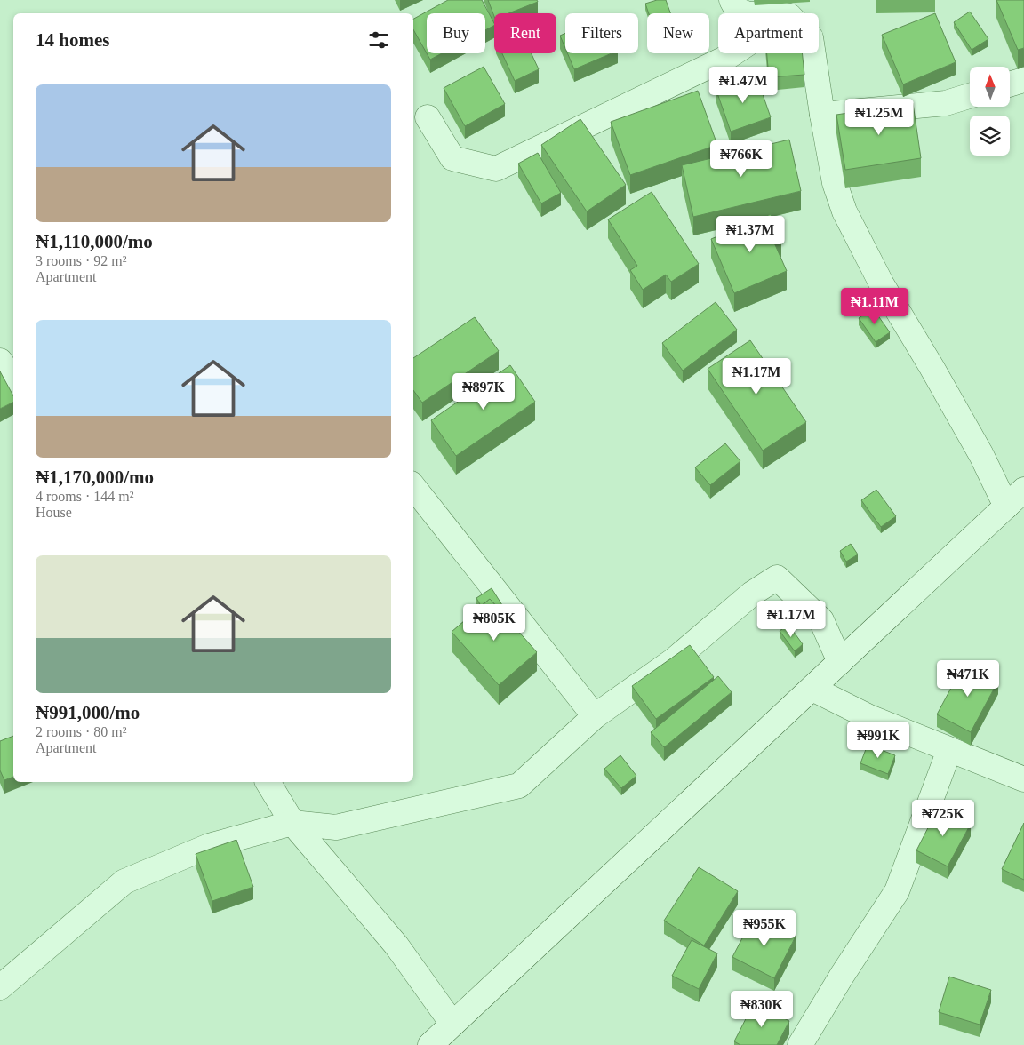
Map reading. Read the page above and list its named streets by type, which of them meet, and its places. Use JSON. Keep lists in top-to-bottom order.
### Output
{
  "north": "top",
  "page": {
    "chip": [
      "Buy",
      "Rent",
      "Filters",
      "New",
      "Apartment"
    ],
    "heading": "14 homes",
    "price": [
      "₦1.47M",
      "₦1.25M",
      "₦766K",
      "₦1.37M",
      "₦1.11M",
      "₦1.17M",
      "₦897K",
      "₦1.17M",
      "₦805K",
      "₦471K",
      "₦991K",
      "₦725K",
      "₦955K",
      "₦830K"
    ],
    "list": [
      {
        "name": "₦1,110,000/mo",
        "note": "3 rooms · 92 m² · Apartment"
      },
      {
        "name": "₦1,170,000/mo",
        "note": "4 rooms · 144 m² · House"
      },
      {
        "name": "₦991,000/mo",
        "note": "2 rooms · 80 m² · Apartment"
      }
    ]
  }
}
